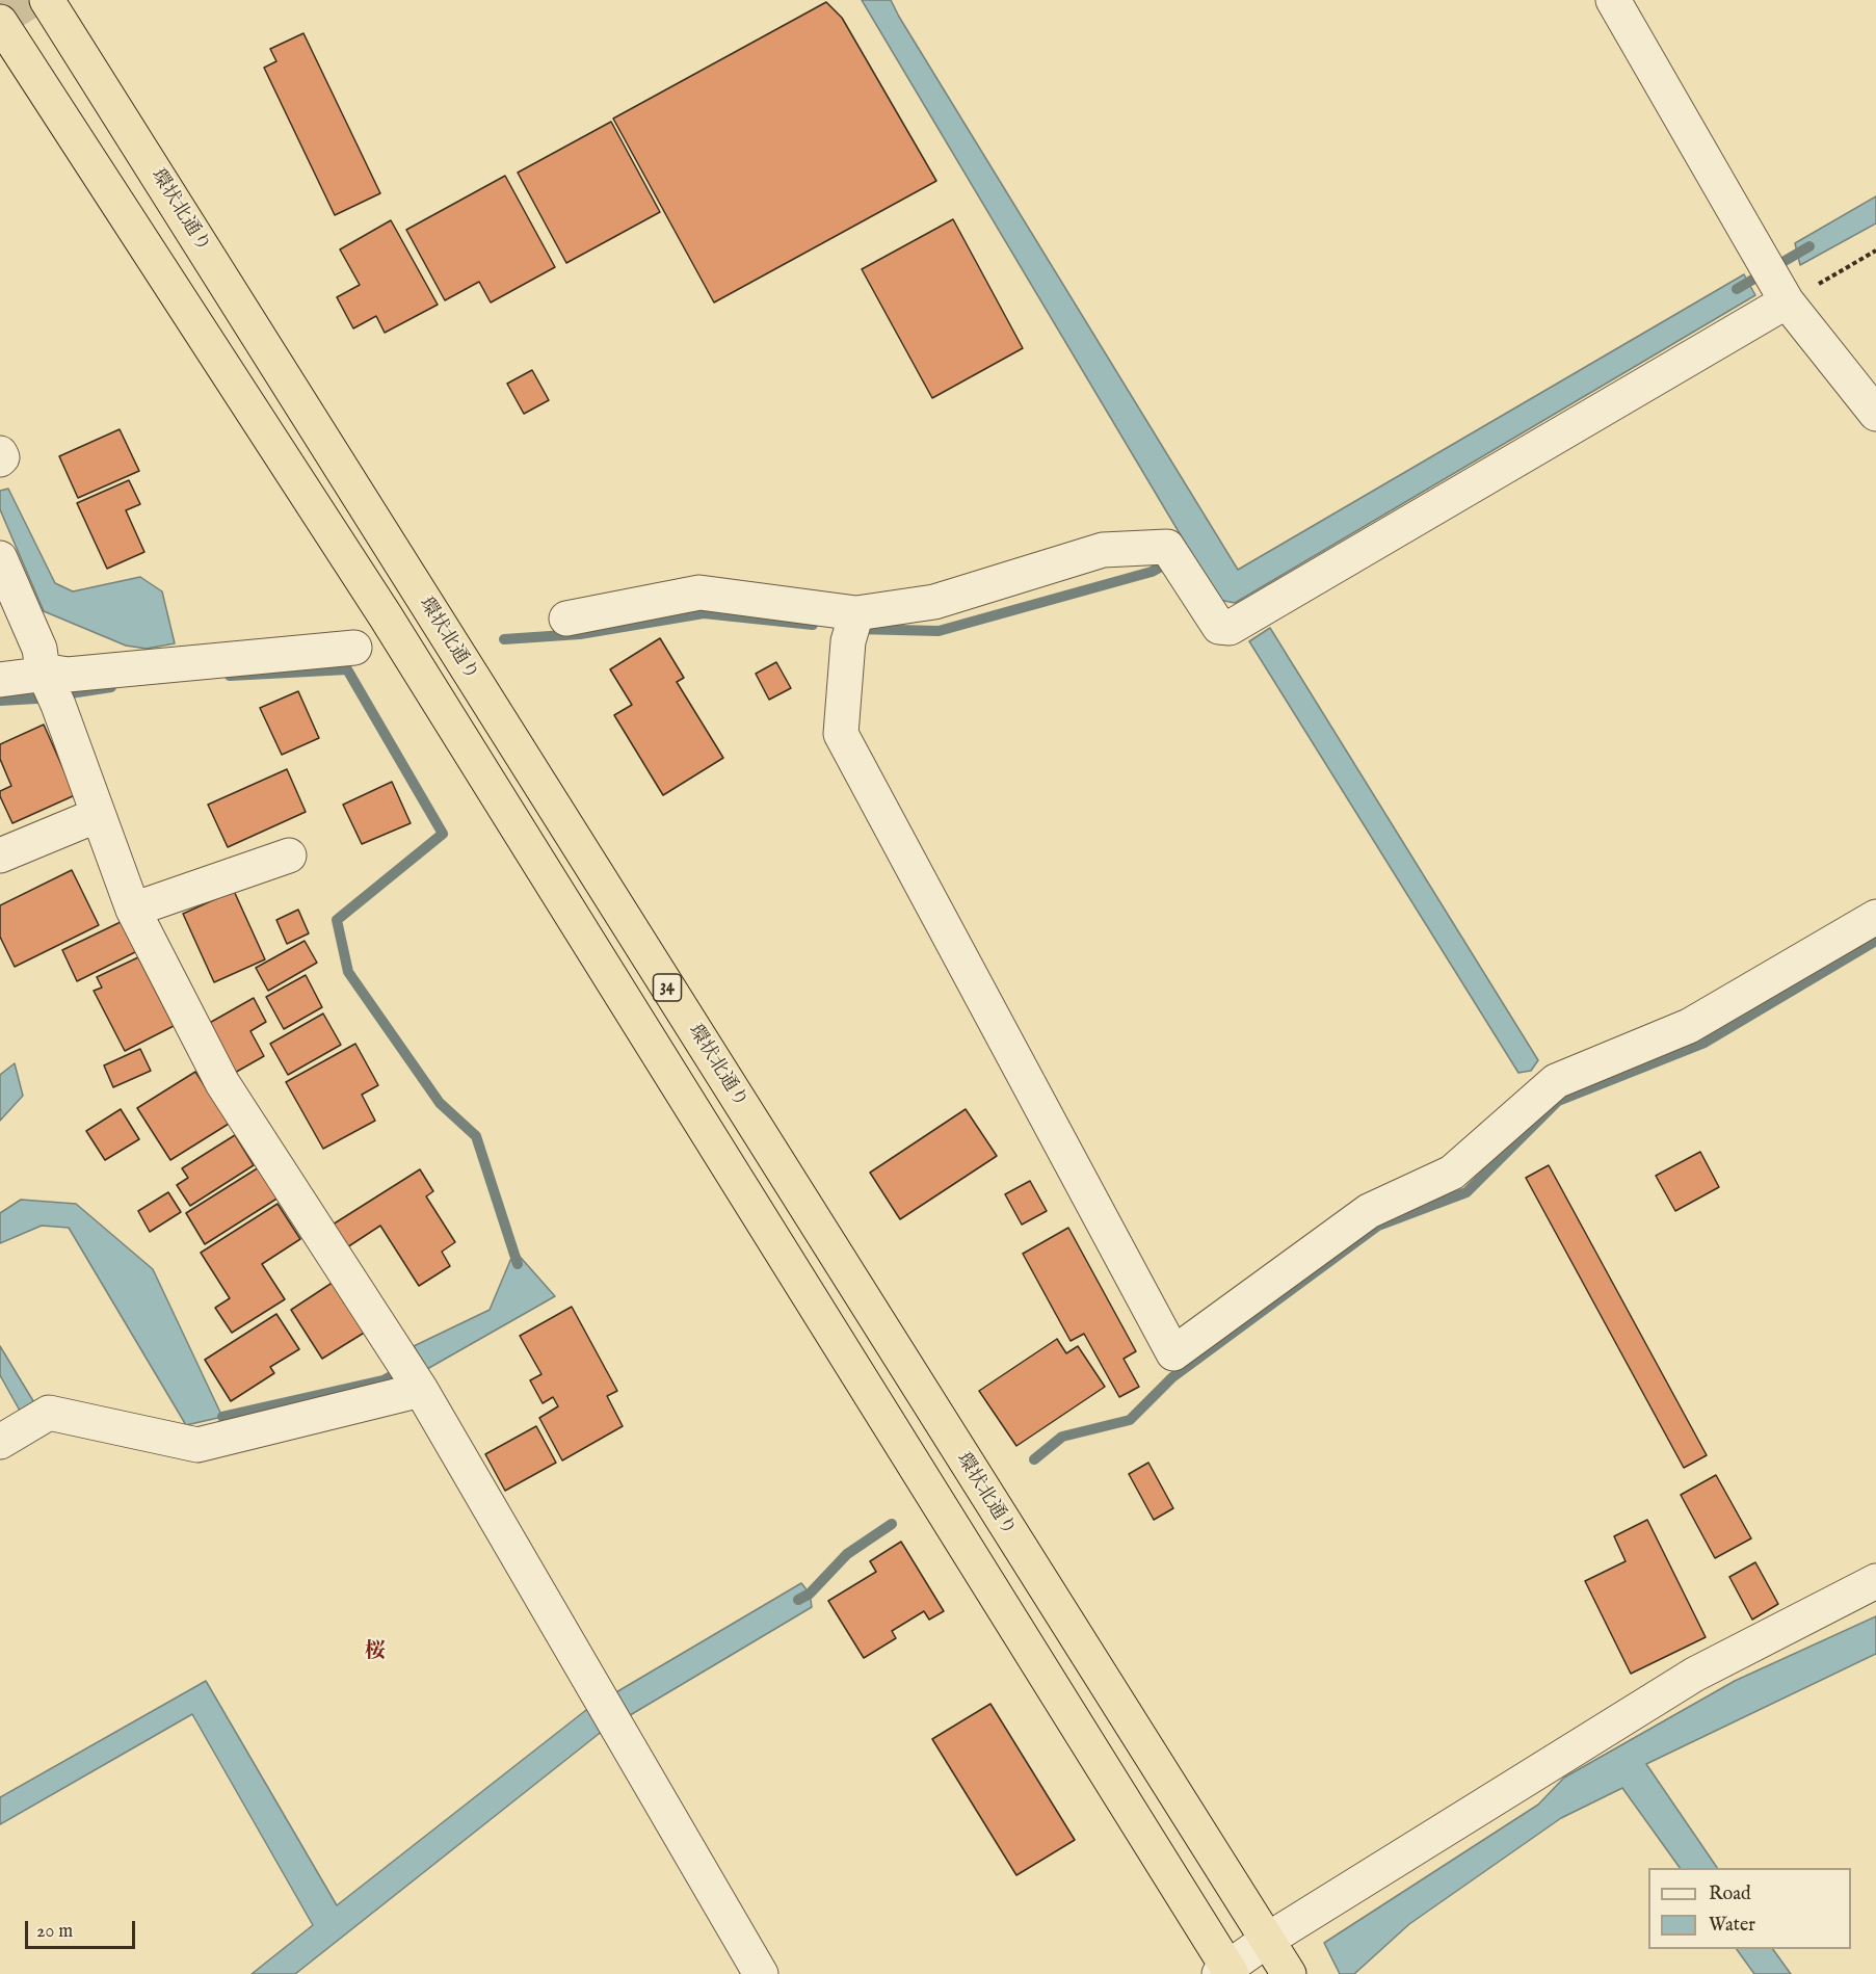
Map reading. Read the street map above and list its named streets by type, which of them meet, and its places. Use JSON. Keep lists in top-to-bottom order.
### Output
{
  "streets": {
    "highway": ["環状北通り", "34"]
  },
  "districts": ["桜"],
  "legend": ["Road", "Water"],
  "scale_bar": "20 m"
}
